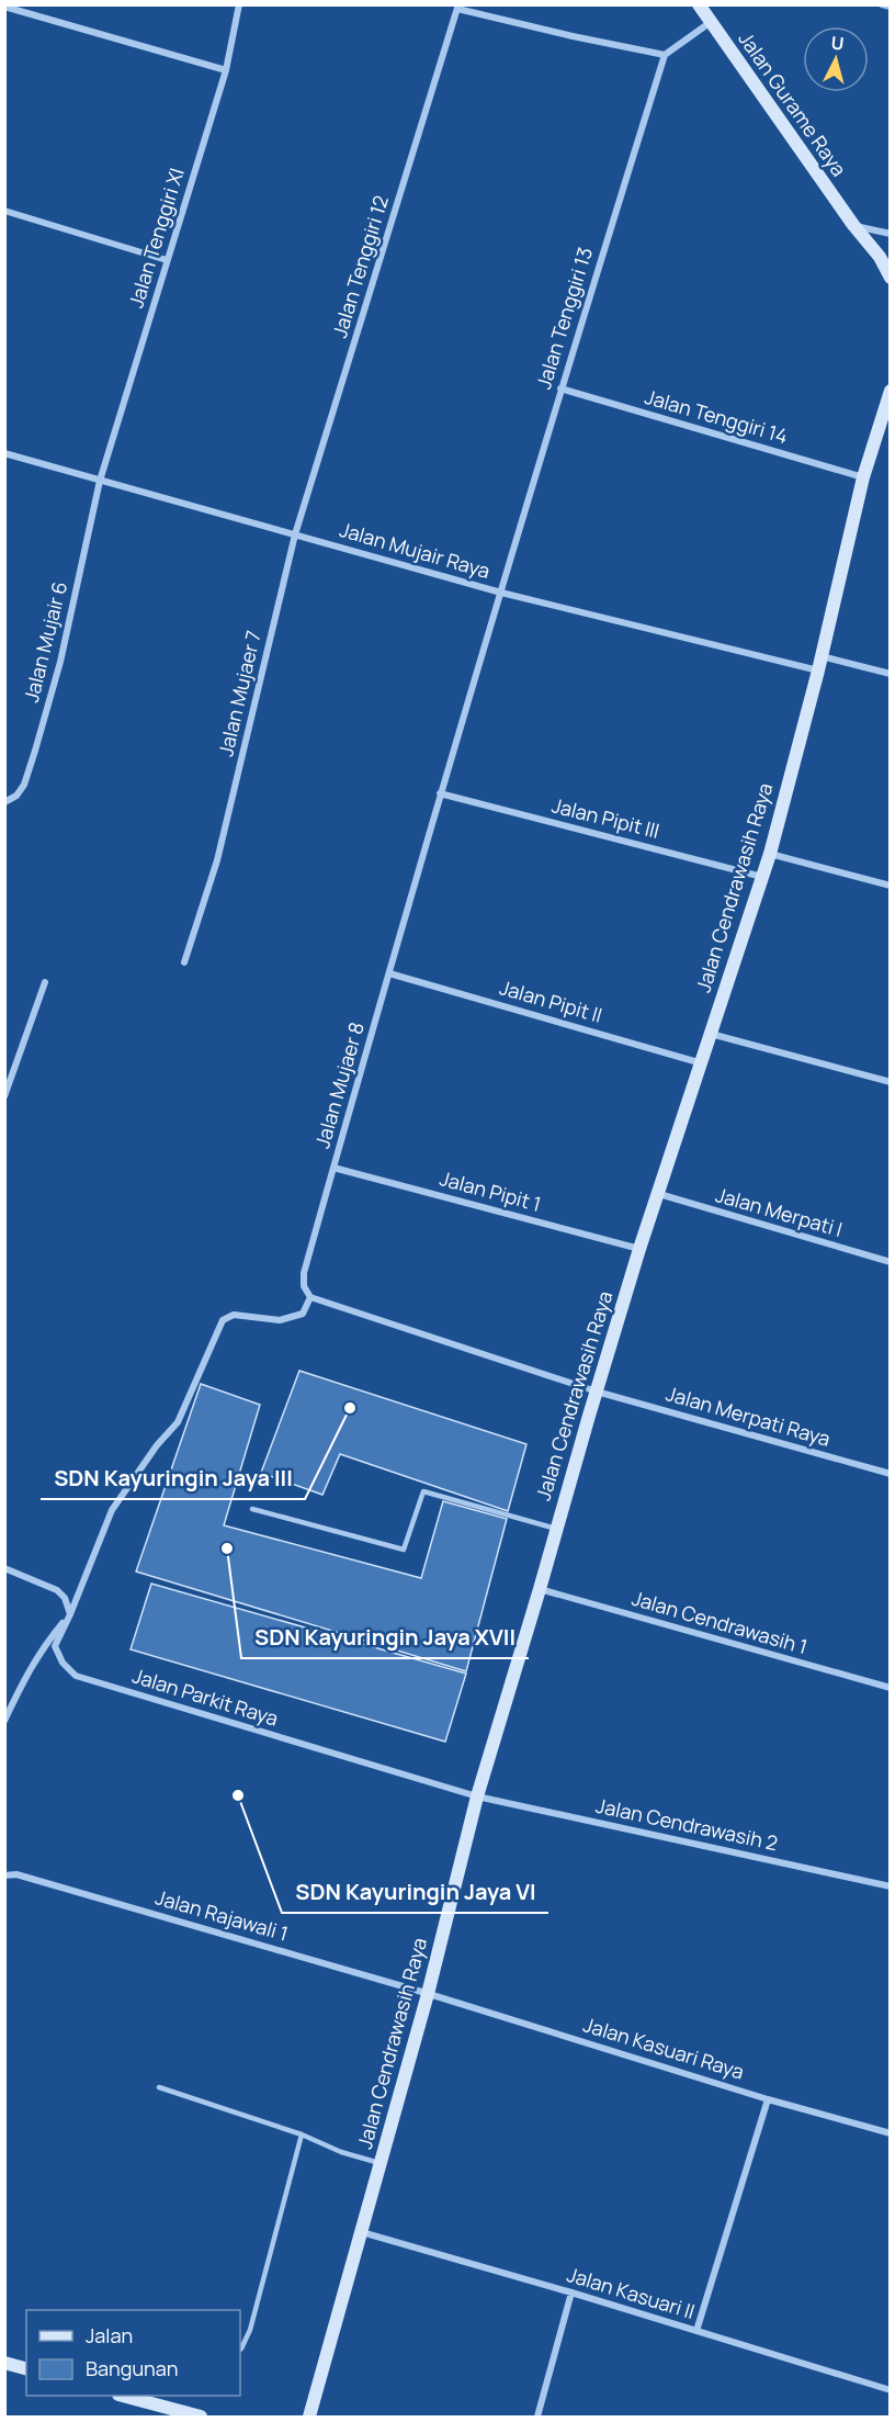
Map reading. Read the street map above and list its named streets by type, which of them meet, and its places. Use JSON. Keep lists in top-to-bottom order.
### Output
{
  "streets": {
    "street": [
      "Jalan Gurame Raya",
      "Jalan Tenggiri XI",
      "Jalan Tenggiri 12",
      "Jalan Tenggiri 13",
      "Jalan Tenggiri 14",
      "Jalan Mujair Raya",
      "Jalan Mujair 6",
      "Jalan Mujaer 7",
      "Jalan Pipit III",
      "Jalan Cendrawasih Raya",
      "Jalan Pipit II",
      "Jalan Mujaer 8",
      "Jalan Pipit 1",
      "Jalan Merpati I",
      "Jalan Merpati Raya",
      "Jalan Cendrawasih 1",
      "Jalan Parkit Raya",
      "Jalan Cendrawasih 2",
      "Jalan Rajawali 1",
      "Jalan Kasuari Raya",
      "Jalan Kasuari II"
    ]
  },
  "crossings": [
    ["Jalan Tenggiri XI", "Jalan Mujair Raya"],
    ["Jalan Tenggiri XI", "Jalan Mujair 6"],
    ["Jalan Tenggiri 12", "Jalan Mujair Raya"],
    ["Jalan Tenggiri 12", "Jalan Mujaer 7"],
    ["Jalan Tenggiri 13", "Jalan Tenggiri 14"],
    ["Jalan Tenggiri 13", "Jalan Mujair Raya"],
    ["Jalan Tenggiri 13", "Jalan Mujaer 8"],
    ["Jalan Tenggiri 14", "Jalan Cendrawasih Raya"],
    ["Jalan Mujair Raya", "Jalan Mujair 6"],
    ["Jalan Mujair Raya", "Jalan Mujaer 7"],
    ["Jalan Mujair Raya", "Jalan Cendrawasih Raya"],
    ["Jalan Mujair Raya", "Jalan Mujaer 8"],
    ["Jalan Pipit III", "Jalan Cendrawasih Raya"],
    ["Jalan Pipit III", "Jalan Mujaer 8"],
    ["Jalan Cendrawasih Raya", "Jalan Pipit II"],
    ["Jalan Cendrawasih Raya", "Jalan Pipit 1"],
    ["Jalan Cendrawasih Raya", "Jalan Merpati I"],
    ["Jalan Cendrawasih Raya", "Jalan Merpati Raya"],
    ["Jalan Cendrawasih Raya", "Jalan Cendrawasih 1"],
    ["Jalan Cendrawasih Raya", "Jalan Parkit Raya"],
    ["Jalan Cendrawasih Raya", "Jalan Cendrawasih 2"],
    ["Jalan Cendrawasih Raya", "Jalan Rajawali 1"],
    ["Jalan Cendrawasih Raya", "Jalan Kasuari Raya"],
    ["Jalan Cendrawasih Raya", "Jalan Kasuari II"],
    ["Jalan Pipit II", "Jalan Mujaer 8"],
    ["Jalan Mujaer 8", "Jalan Pipit 1"],
    ["Jalan Parkit Raya", "Jalan Cendrawasih 2"],
    ["Jalan Rajawali 1", "Jalan Kasuari Raya"]
  ],
  "places": ["SDN Kayuringin Jaya III", "SDN Kayuringin Jaya XVII", "SDN Kayuringin Jaya VI"],
  "legend": ["Jalan", "Bangunan"],
  "north": "top"
}
